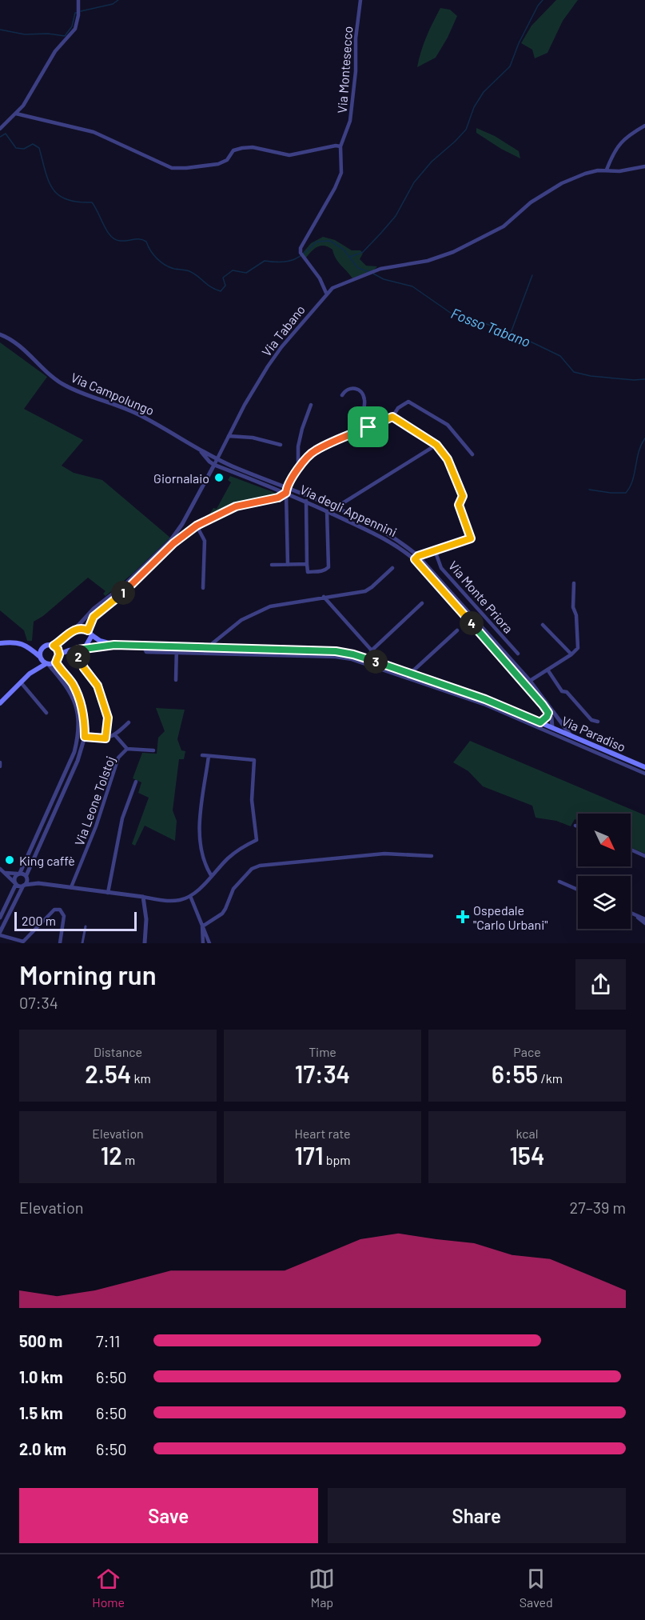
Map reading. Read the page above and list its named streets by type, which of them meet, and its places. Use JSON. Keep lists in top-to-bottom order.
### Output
{
  "streets": {
    "main road": ["Via Paradiso"],
    "street": [
      "Via Montesecco",
      "Via Tabano",
      "Via Campolungo",
      "Via degli Appennini",
      "Via Monte Priora",
      "Via Leone Tolstoj"
    ]
  },
  "crossings": [
    ["Via Montesecco", "Via Tabano"],
    ["Via Tabano", "Via Campolungo"],
    ["Via Tabano", "Via degli Appennini"],
    ["Via Campolungo", "Via degli Appennini"],
    ["Via degli Appennini", "Via Paradiso"]
  ],
  "water": ["Fosso Tabano"],
  "places": {
    "other": ["Giornalaio", "King caffè"],
    "health": ["Ospedale \"Carlo Urbani\""]
  },
  "scale_bar": "200 m",
  "north": "bottom right",
  "page": {
    "pins": [
      "1",
      "4",
      "2",
      "3"
    ],
    "scale": "200 m",
    "heading": ["Morning run", "07:34"],
    "stats": [
      ["Distance", "2.54 km"],
      ["Time", "17:34"],
      ["Pace", "6:55 /km"],
      ["Elevation", "12 m"],
      ["Heart rate", "171 bpm"],
      ["kcal", "154"]
    ],
    "chart": ["Elevation", "27–39 m"],
    "list": [
      {
        "name": "500 m",
        "note": "7:11"
      },
      {
        "name": "1.0 km",
        "note": "6:50"
      },
      {
        "name": "1.5 km",
        "note": "6:50"
      },
      {
        "name": "2.0 km",
        "note": "6:50"
      }
    ],
    "buttons": ["Save", "Share"],
    "tabs": ["Home", "Map", "Saved"]
  }
}
